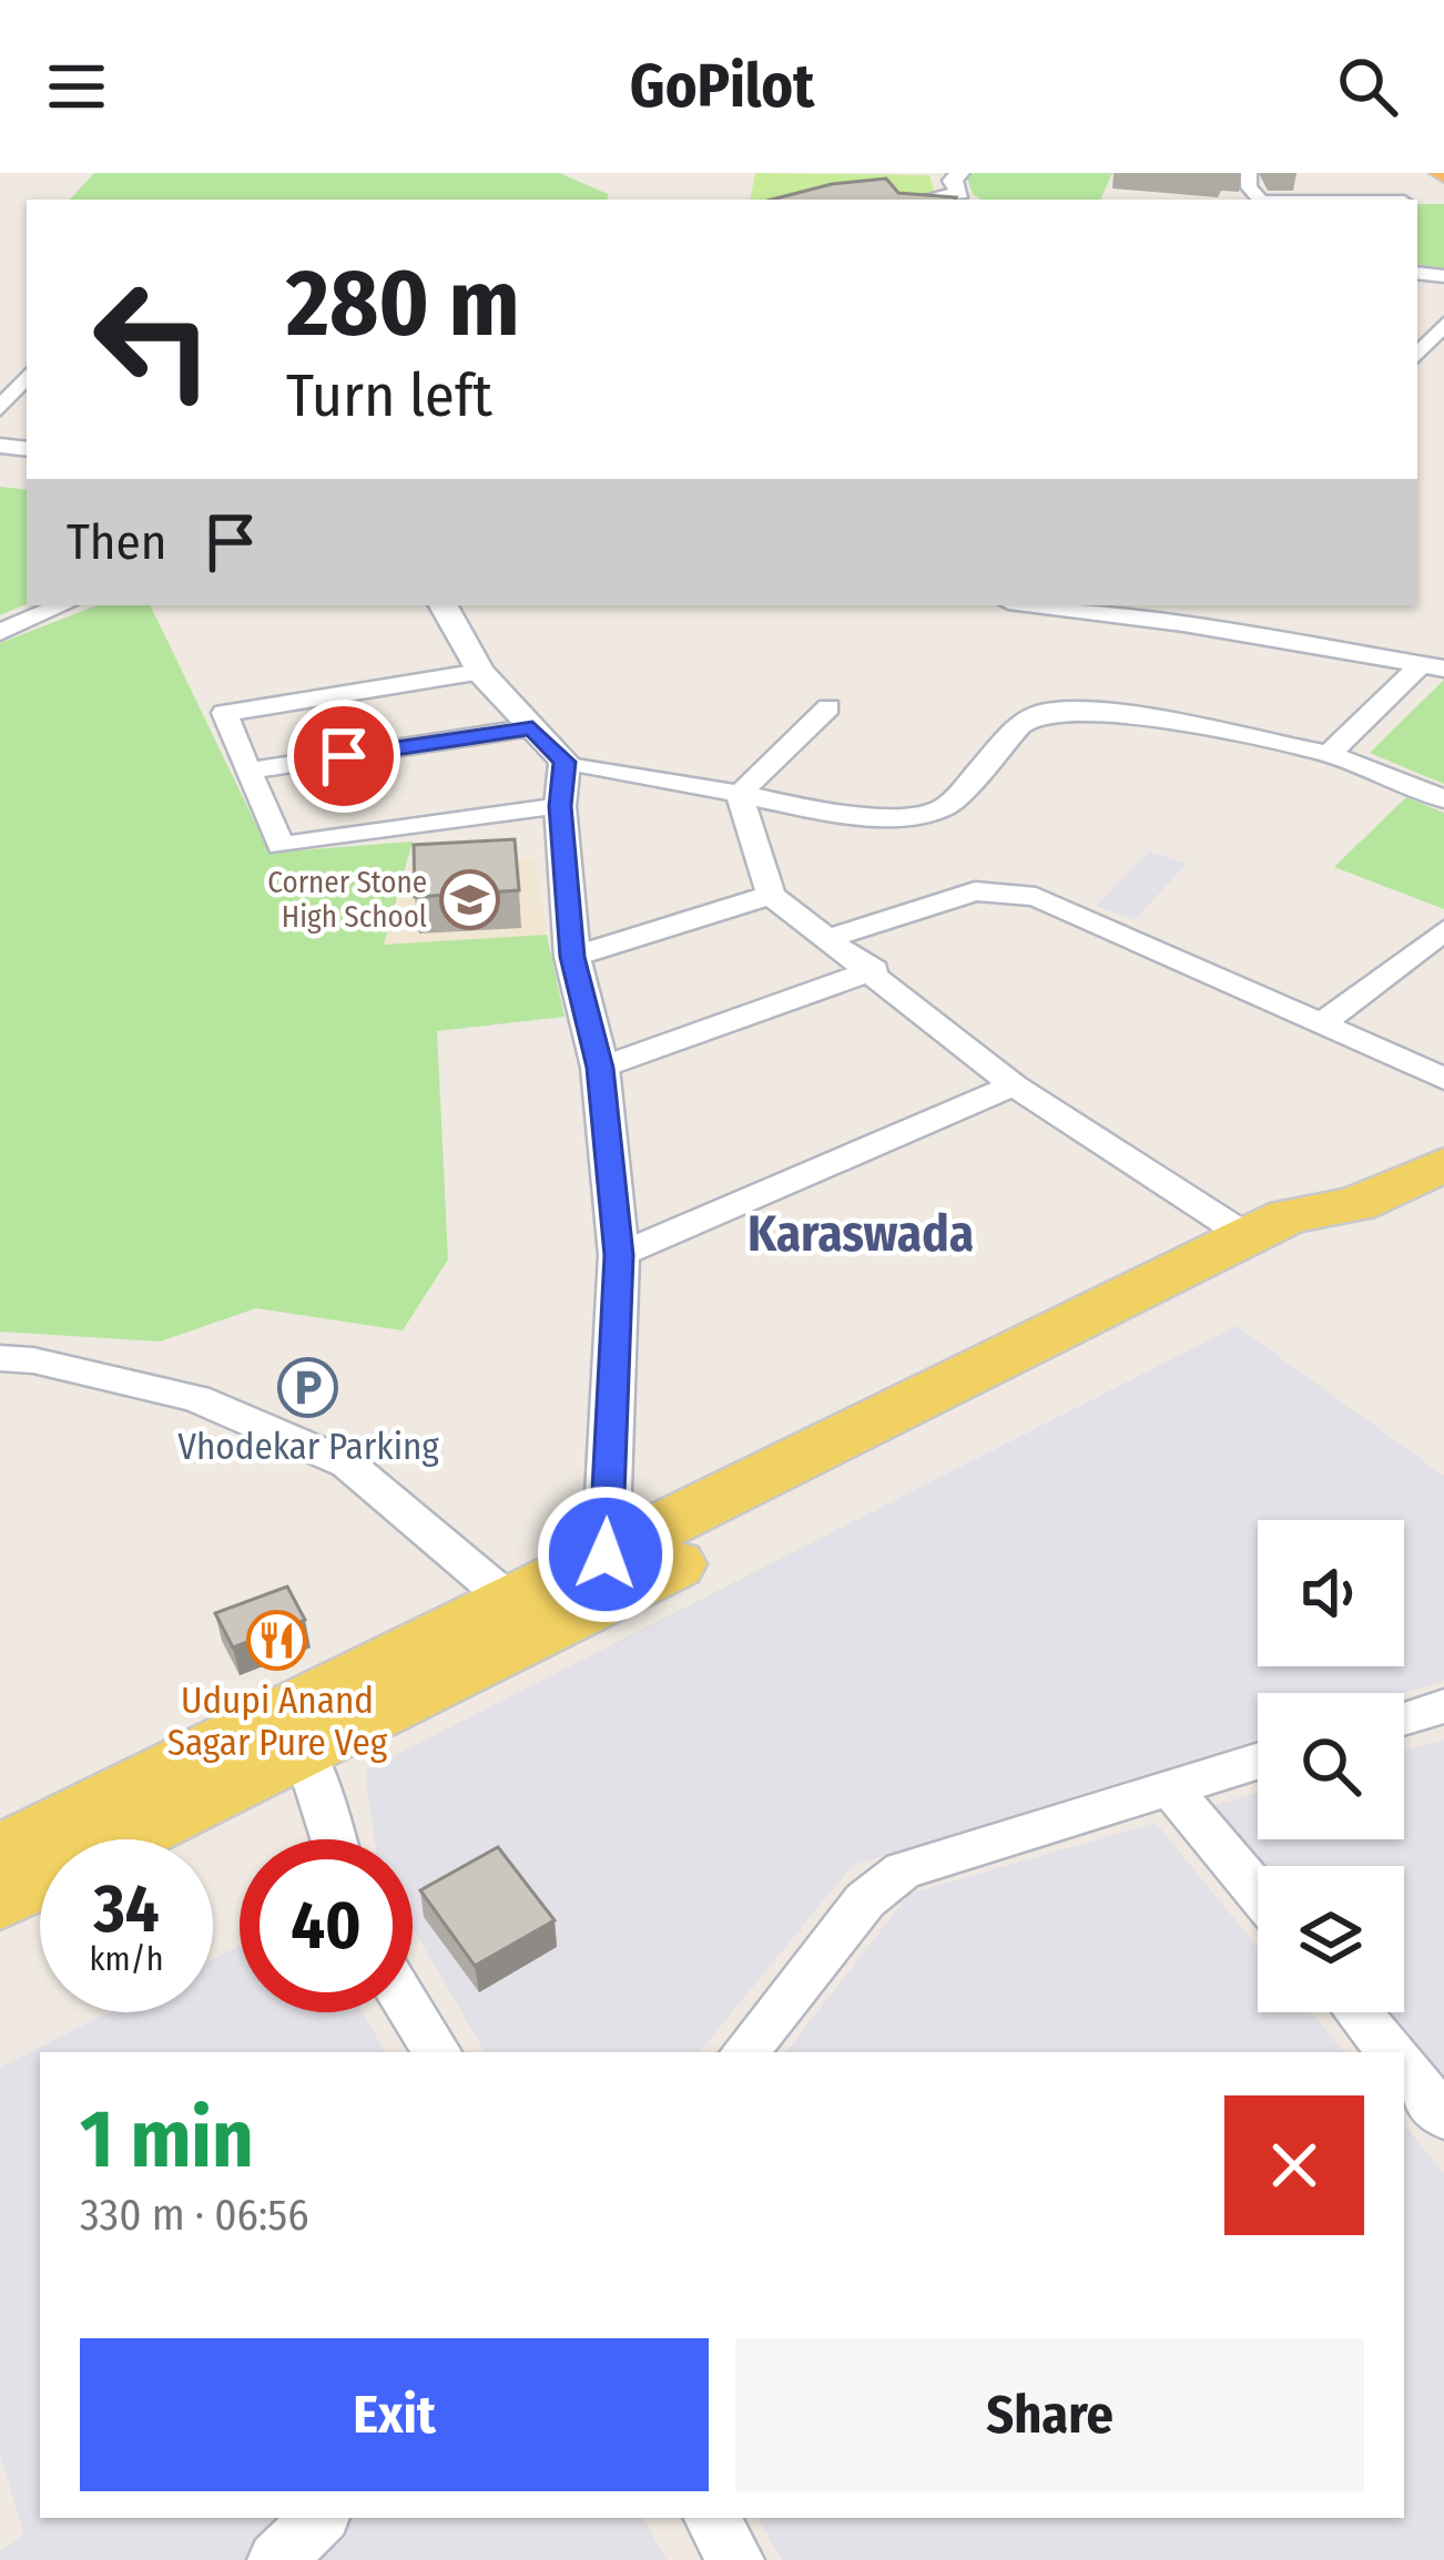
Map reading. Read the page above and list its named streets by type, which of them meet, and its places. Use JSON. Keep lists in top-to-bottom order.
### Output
{
  "districts": ["Karaswada"],
  "places": {
    "school or university": ["Corner Stone High School"],
    "parking": ["Vhodekar Parking"],
    "restaurant": ["Udupi Anand Sagar Pure Veg"]
  },
  "page": {
    "header": "GoPilot",
    "turn": ["280 m", "Turn left"],
    "then": "Then",
    "speed": "34 km/h",
    "limit": "40",
    "heading": ["1 min", "330 m · 06:56"],
    "buttons": ["Exit", "Share"]
  }
}
